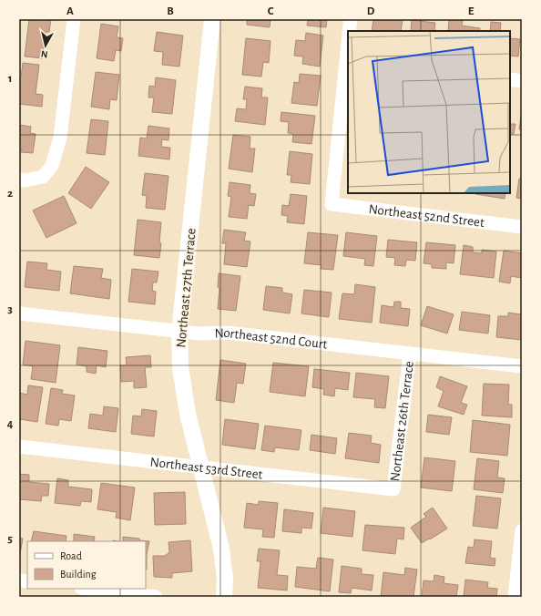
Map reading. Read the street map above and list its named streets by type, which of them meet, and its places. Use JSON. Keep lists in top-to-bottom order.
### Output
{
  "streets": {
    "street": [
      "Northeast 52nd Street",
      "Northeast 27th Terrace",
      "Northeast 52nd Court",
      "Northeast 26th Terrace",
      "Northeast 53rd Street"
    ]
  },
  "crossings": [
    ["Northeast 27th Terrace", "Northeast 52nd Court"],
    ["Northeast 27th Terrace", "Northeast 53rd Street"],
    ["Northeast 52nd Court", "Northeast 26th Terrace"],
    ["Northeast 26th Terrace", "Northeast 53rd Street"]
  ],
  "legend": ["Road", "Building"],
  "north": "bottom",
  "grid": {
    "columns": [
      "A",
      "B",
      "C",
      "D",
      "E"
    ],
    "rows": [
      "1",
      "2",
      "3",
      "4",
      "5"
    ]
  }
}
